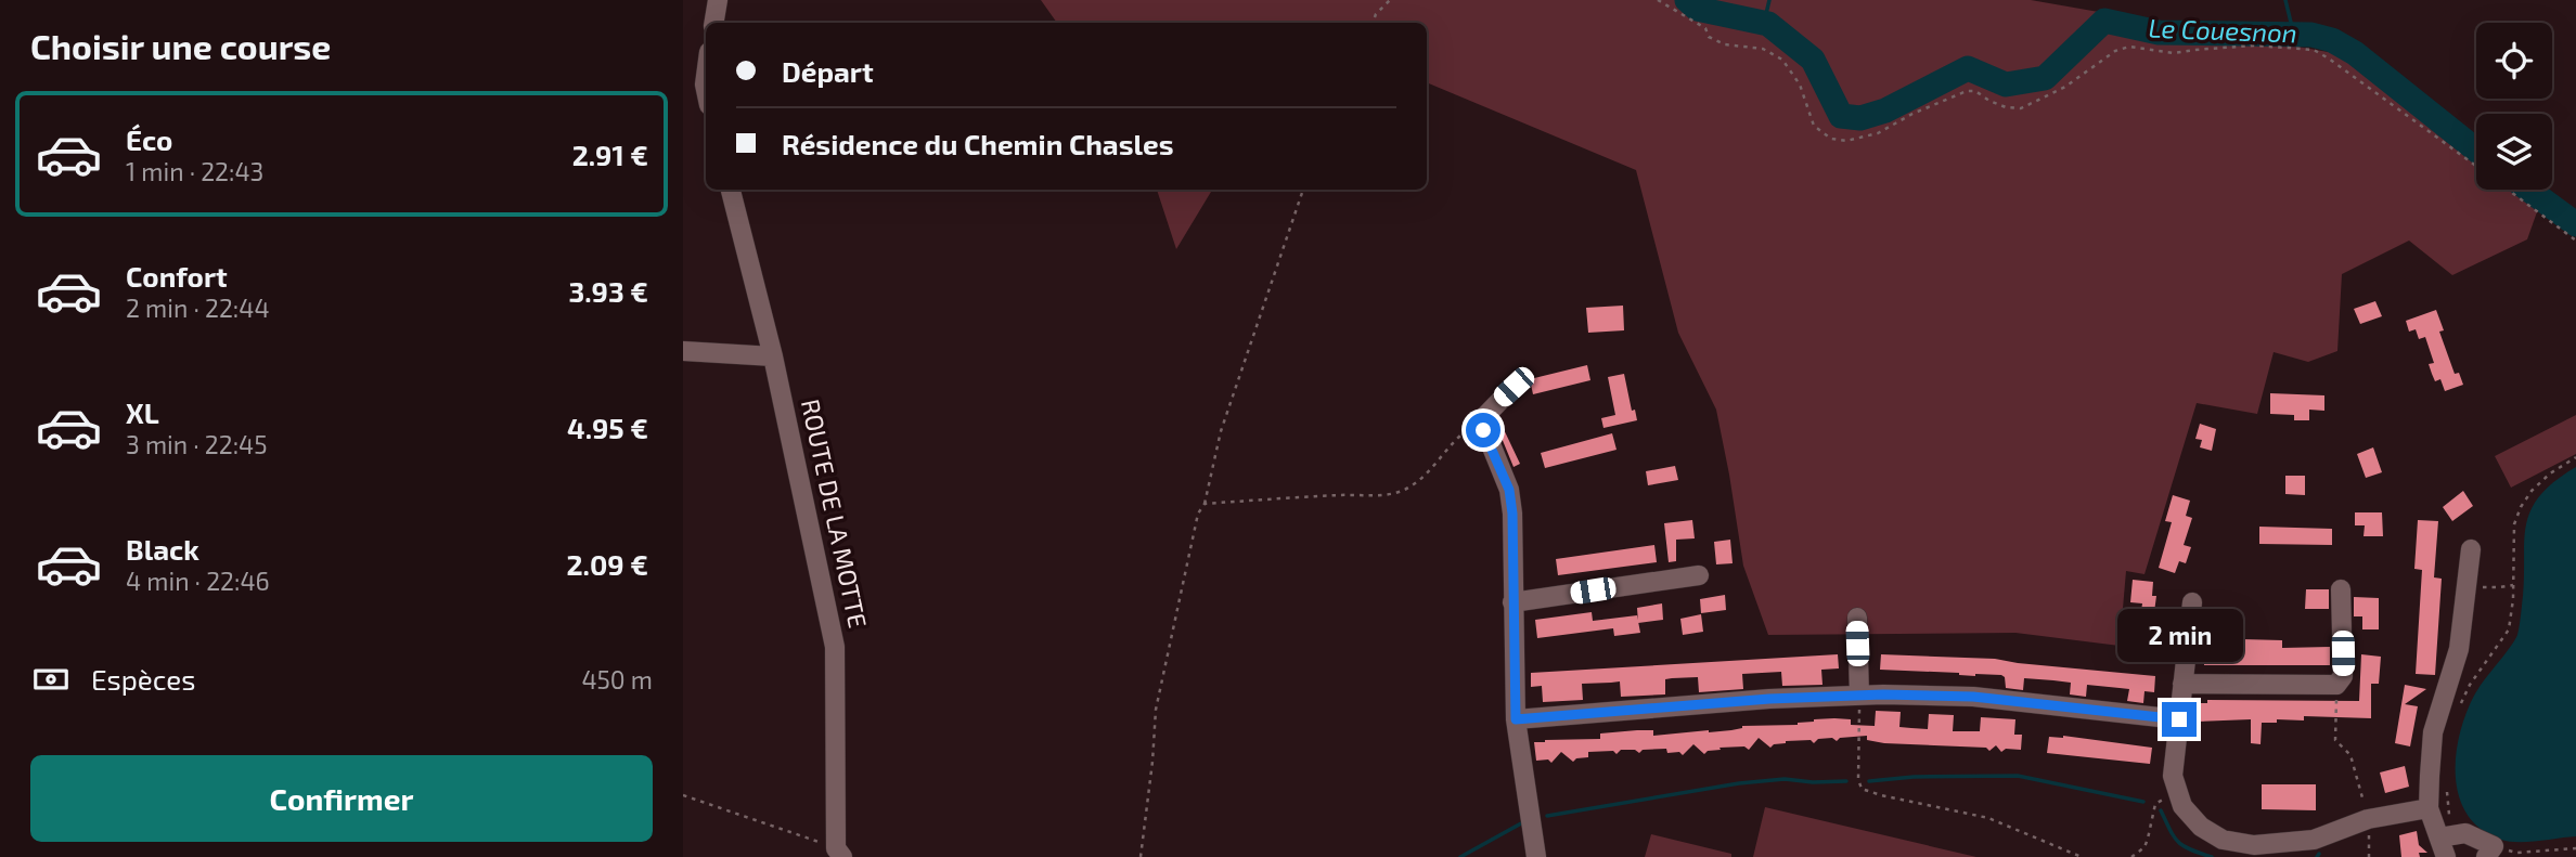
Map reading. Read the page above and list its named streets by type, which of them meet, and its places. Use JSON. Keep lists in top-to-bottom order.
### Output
{
  "streets": {
    "street": ["ROUTE DE LA MOTTE"]
  },
  "water": ["Le Couesnon"],
  "page": {
    "heading": "Choisir une course",
    "banner": ["Départ", "Résidence du Chemin Chasles"],
    "list": [
      {
        "name": "Éco",
        "note": "1 min · 22:43",
        "value": "2.91 €"
      },
      {
        "name": "Confort",
        "note": "2 min · 22:44",
        "value": "3.93 €"
      },
      {
        "name": "XL",
        "note": "3 min · 22:45",
        "value": "4.95 €"
      },
      {
        "name": "Black",
        "note": "4 min · 22:46",
        "value": "2.09 €"
      }
    ],
    "bubble": "2 min",
    "pay": ["Espèces", "450 m"],
    "buttons": "Confirmer"
  }
}
